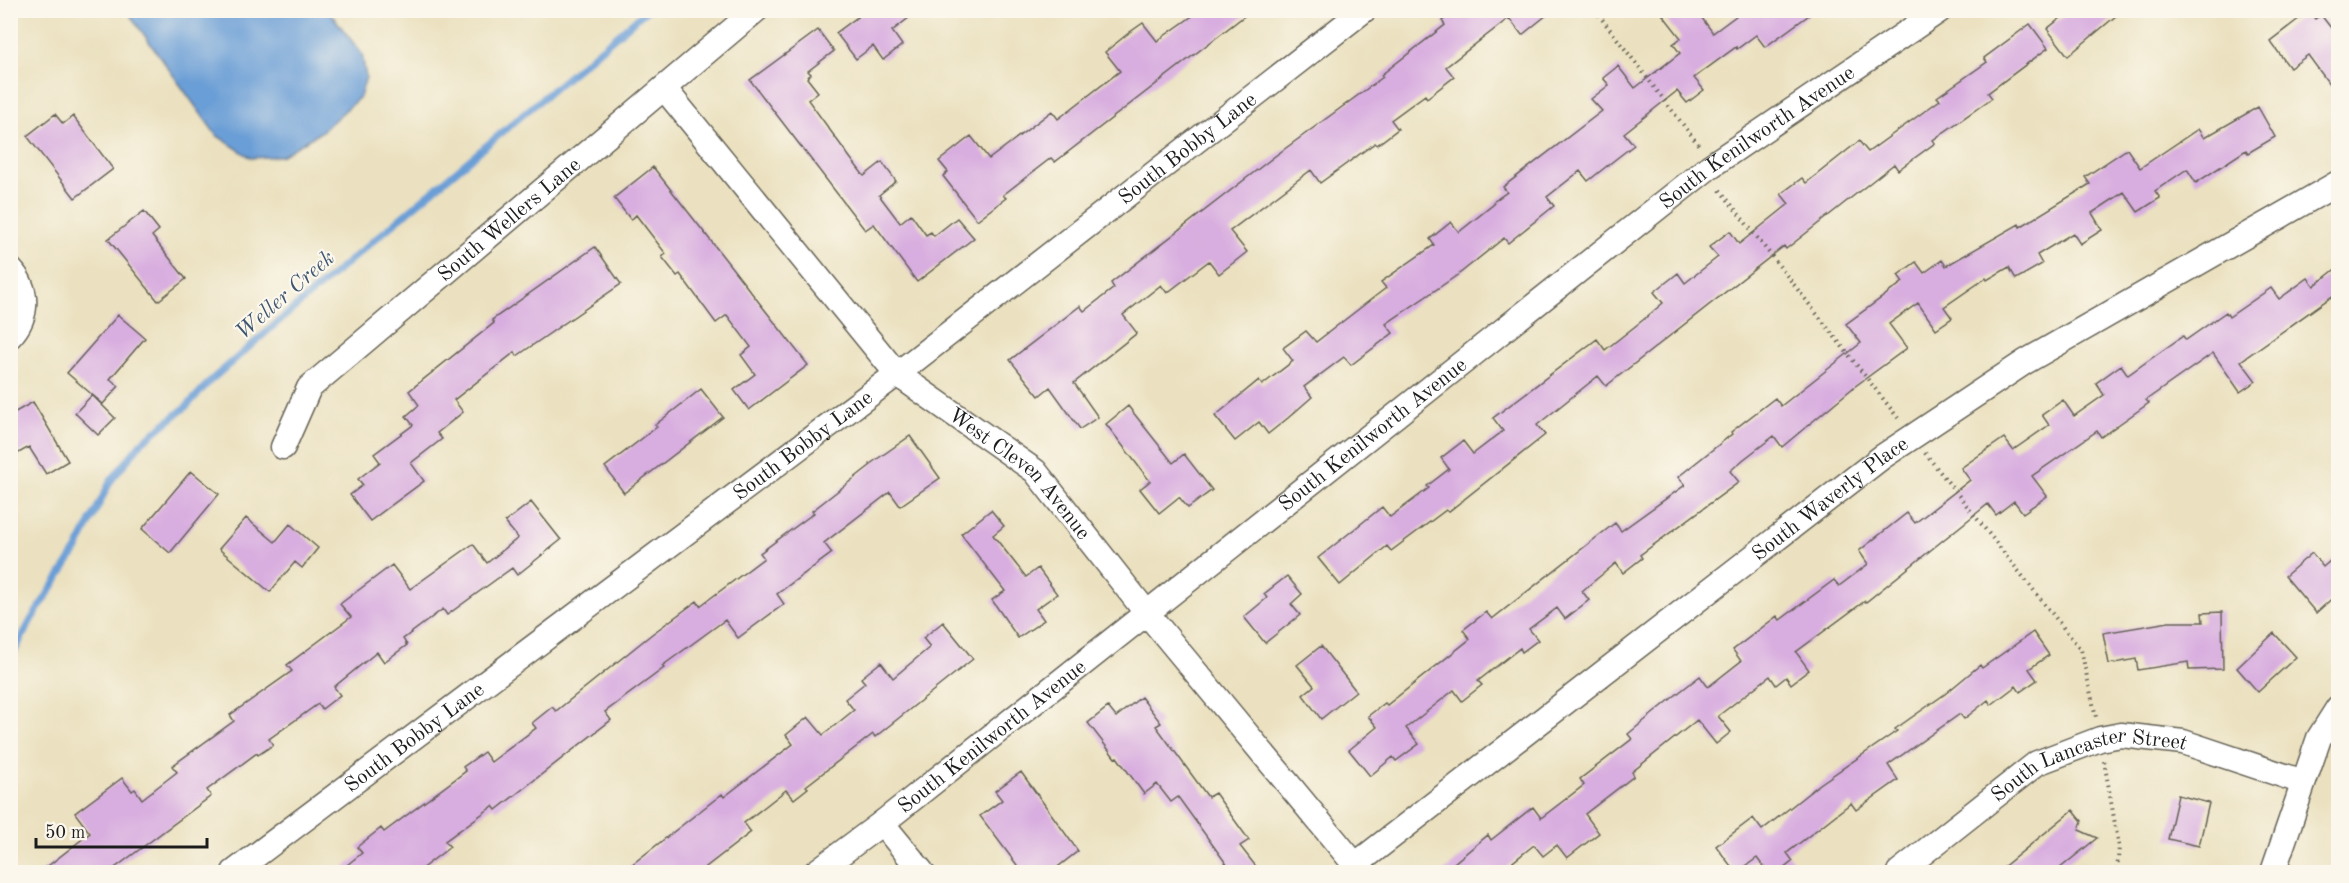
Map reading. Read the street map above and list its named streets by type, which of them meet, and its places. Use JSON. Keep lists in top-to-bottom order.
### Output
{
  "streets": {
    "street": [
      "South Kenilworth Avenue",
      "South Bobby Lane",
      "South Wellers Lane",
      "West Cleven Avenue",
      "South Waverly Place",
      "South Lancaster Street"
    ]
  },
  "crossings": [
    ["South Kenilworth Avenue", "West Cleven Avenue"],
    ["South Bobby Lane", "West Cleven Avenue"],
    ["South Wellers Lane", "West Cleven Avenue"],
    ["West Cleven Avenue", "South Waverly Place"]
  ],
  "water": ["Weller Creek"],
  "scale_bar": "50 m"
}
